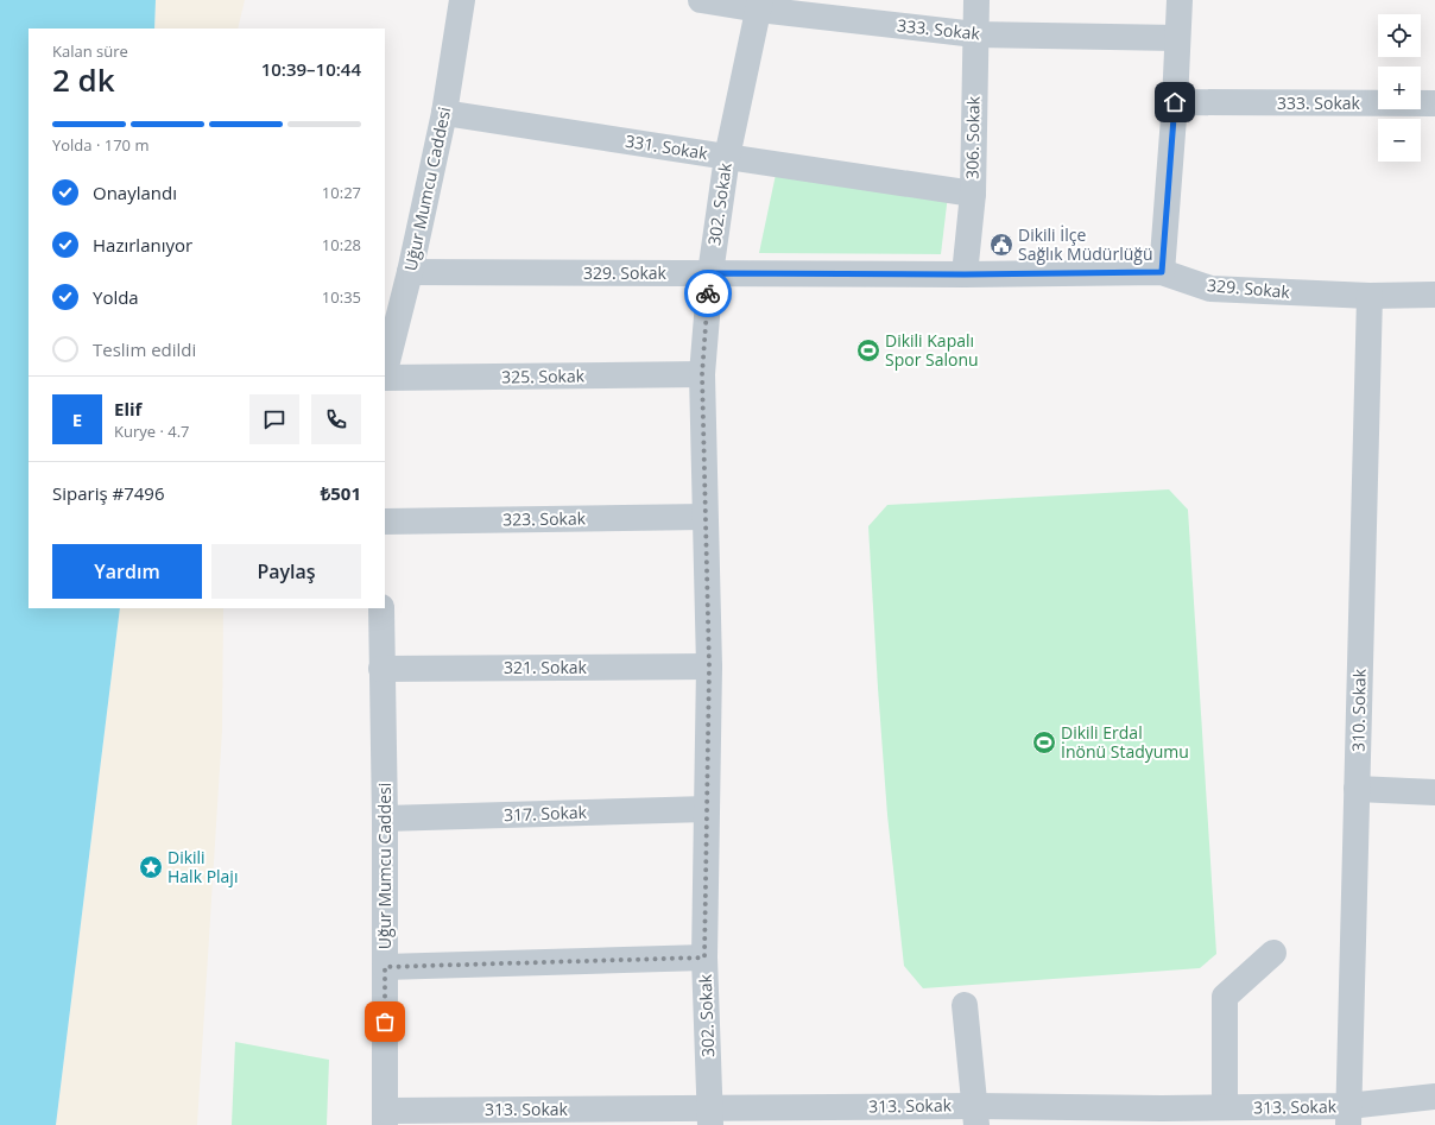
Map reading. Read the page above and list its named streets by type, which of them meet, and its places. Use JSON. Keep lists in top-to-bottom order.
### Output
{
  "streets": {
    "street": [
      "333. Sokak",
      "306. Sokak",
      "331. Sokak",
      "Uğur Mumcu Caddesi",
      "302. Sokak",
      "329. Sokak",
      "325. Sokak",
      "323. Sokak",
      "321. Sokak",
      "310. Sokak",
      "317. Sokak",
      "313. Sokak"
    ]
  },
  "crossings": [
    ["333. Sokak", "306. Sokak"],
    ["333. Sokak", "302. Sokak"],
    ["306. Sokak", "331. Sokak"],
    ["306. Sokak", "329. Sokak"],
    ["331. Sokak", "Uğur Mumcu Caddesi"],
    ["331. Sokak", "302. Sokak"],
    ["Uğur Mumcu Caddesi", "329. Sokak"],
    ["Uğur Mumcu Caddesi", "321. Sokak"],
    ["Uğur Mumcu Caddesi", "317. Sokak"],
    ["Uğur Mumcu Caddesi", "313. Sokak"],
    ["302. Sokak", "329. Sokak"],
    ["302. Sokak", "325. Sokak"],
    ["302. Sokak", "323. Sokak"],
    ["302. Sokak", "321. Sokak"],
    ["302. Sokak", "317. Sokak"],
    ["302. Sokak", "313. Sokak"],
    ["329. Sokak", "310. Sokak"],
    ["310. Sokak", "313. Sokak"]
  ],
  "places": {
    "public building": ["Dikili İlçe Sağlık Müdürlüğü"],
    "sports": ["Dikili Kapalı Spor Salonu", "Dikili Erdal İnönü Stadyumu"],
    "place": ["Dikili Halk Plajı"]
  },
  "page": {
    "map_buttons": ["+", "−"],
    "heading": ["2 dk", "Kalan süre", "10:39–10:44"],
    "panel": [
      "Elif",
      "Kurye · 4.7",
      "Sipariş #7496",
      "₺501"
    ],
    "bar": "Yolda · 170 m",
    "list": [
      ["Onaylandı", "10:27"],
      ["Hazırlanıyor", "10:28"],
      ["Yolda", "10:35"],
      "Teslim edildi"
    ],
    "round": "E",
    "buttons": ["Yardım", "Paylaş"]
  }
}
